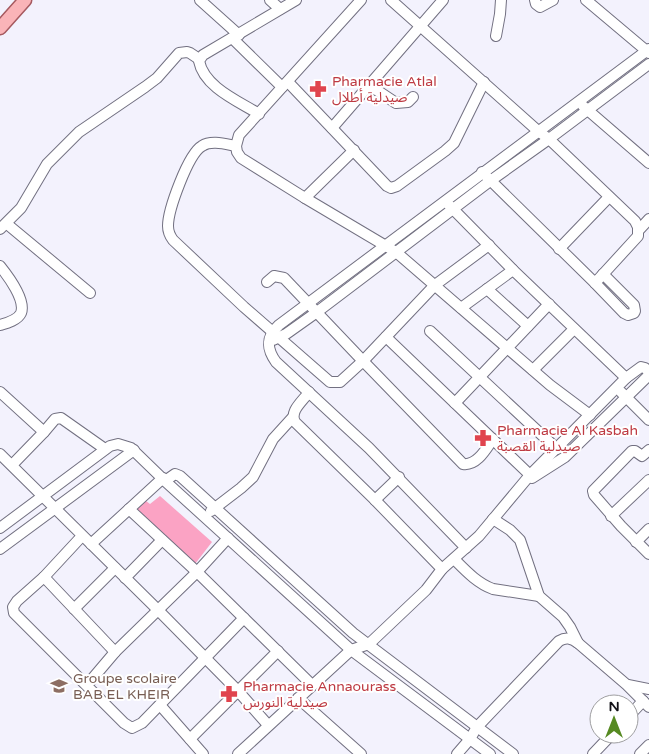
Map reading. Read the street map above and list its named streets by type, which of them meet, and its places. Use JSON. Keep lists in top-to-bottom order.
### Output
{
  "places": {
    "pharmacy": ["Pharmacie Atlal صيدلية أطلال", "Pharmacie Al Kasbah صيدلية القصبة", "Pharmacie Annaourass صيدلية النورس"],
    "school or university": ["Groupe scolaire BAB EL KHEIR"]
  },
  "north": "top"
}
